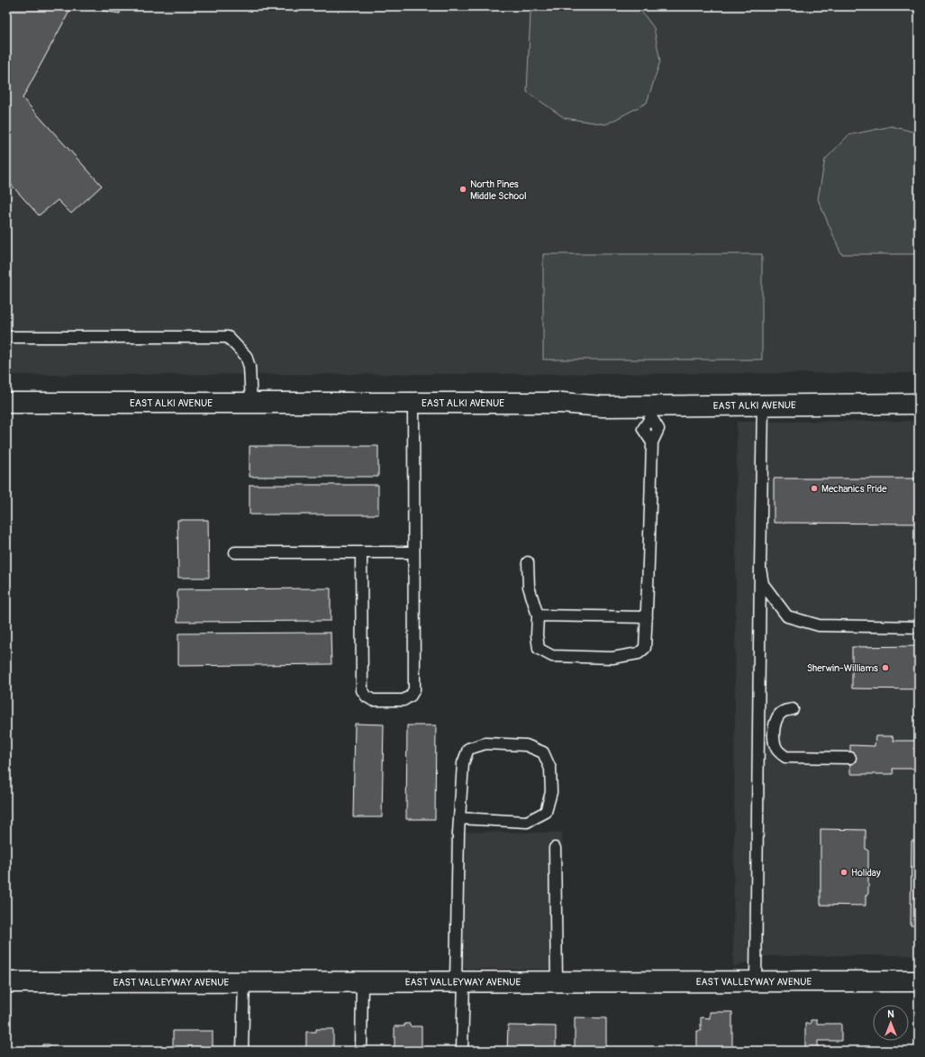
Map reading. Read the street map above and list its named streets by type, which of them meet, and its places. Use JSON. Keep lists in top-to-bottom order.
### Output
{
  "streets": {
    "street": ["EAST ALKI AVENUE", "EAST VALLEYWAY AVENUE"]
  },
  "places": [
    "North Pines Middle School",
    "Mechanics Pride",
    "Sherwin-Williams",
    "Holiday"
  ],
  "north": "top"
}
